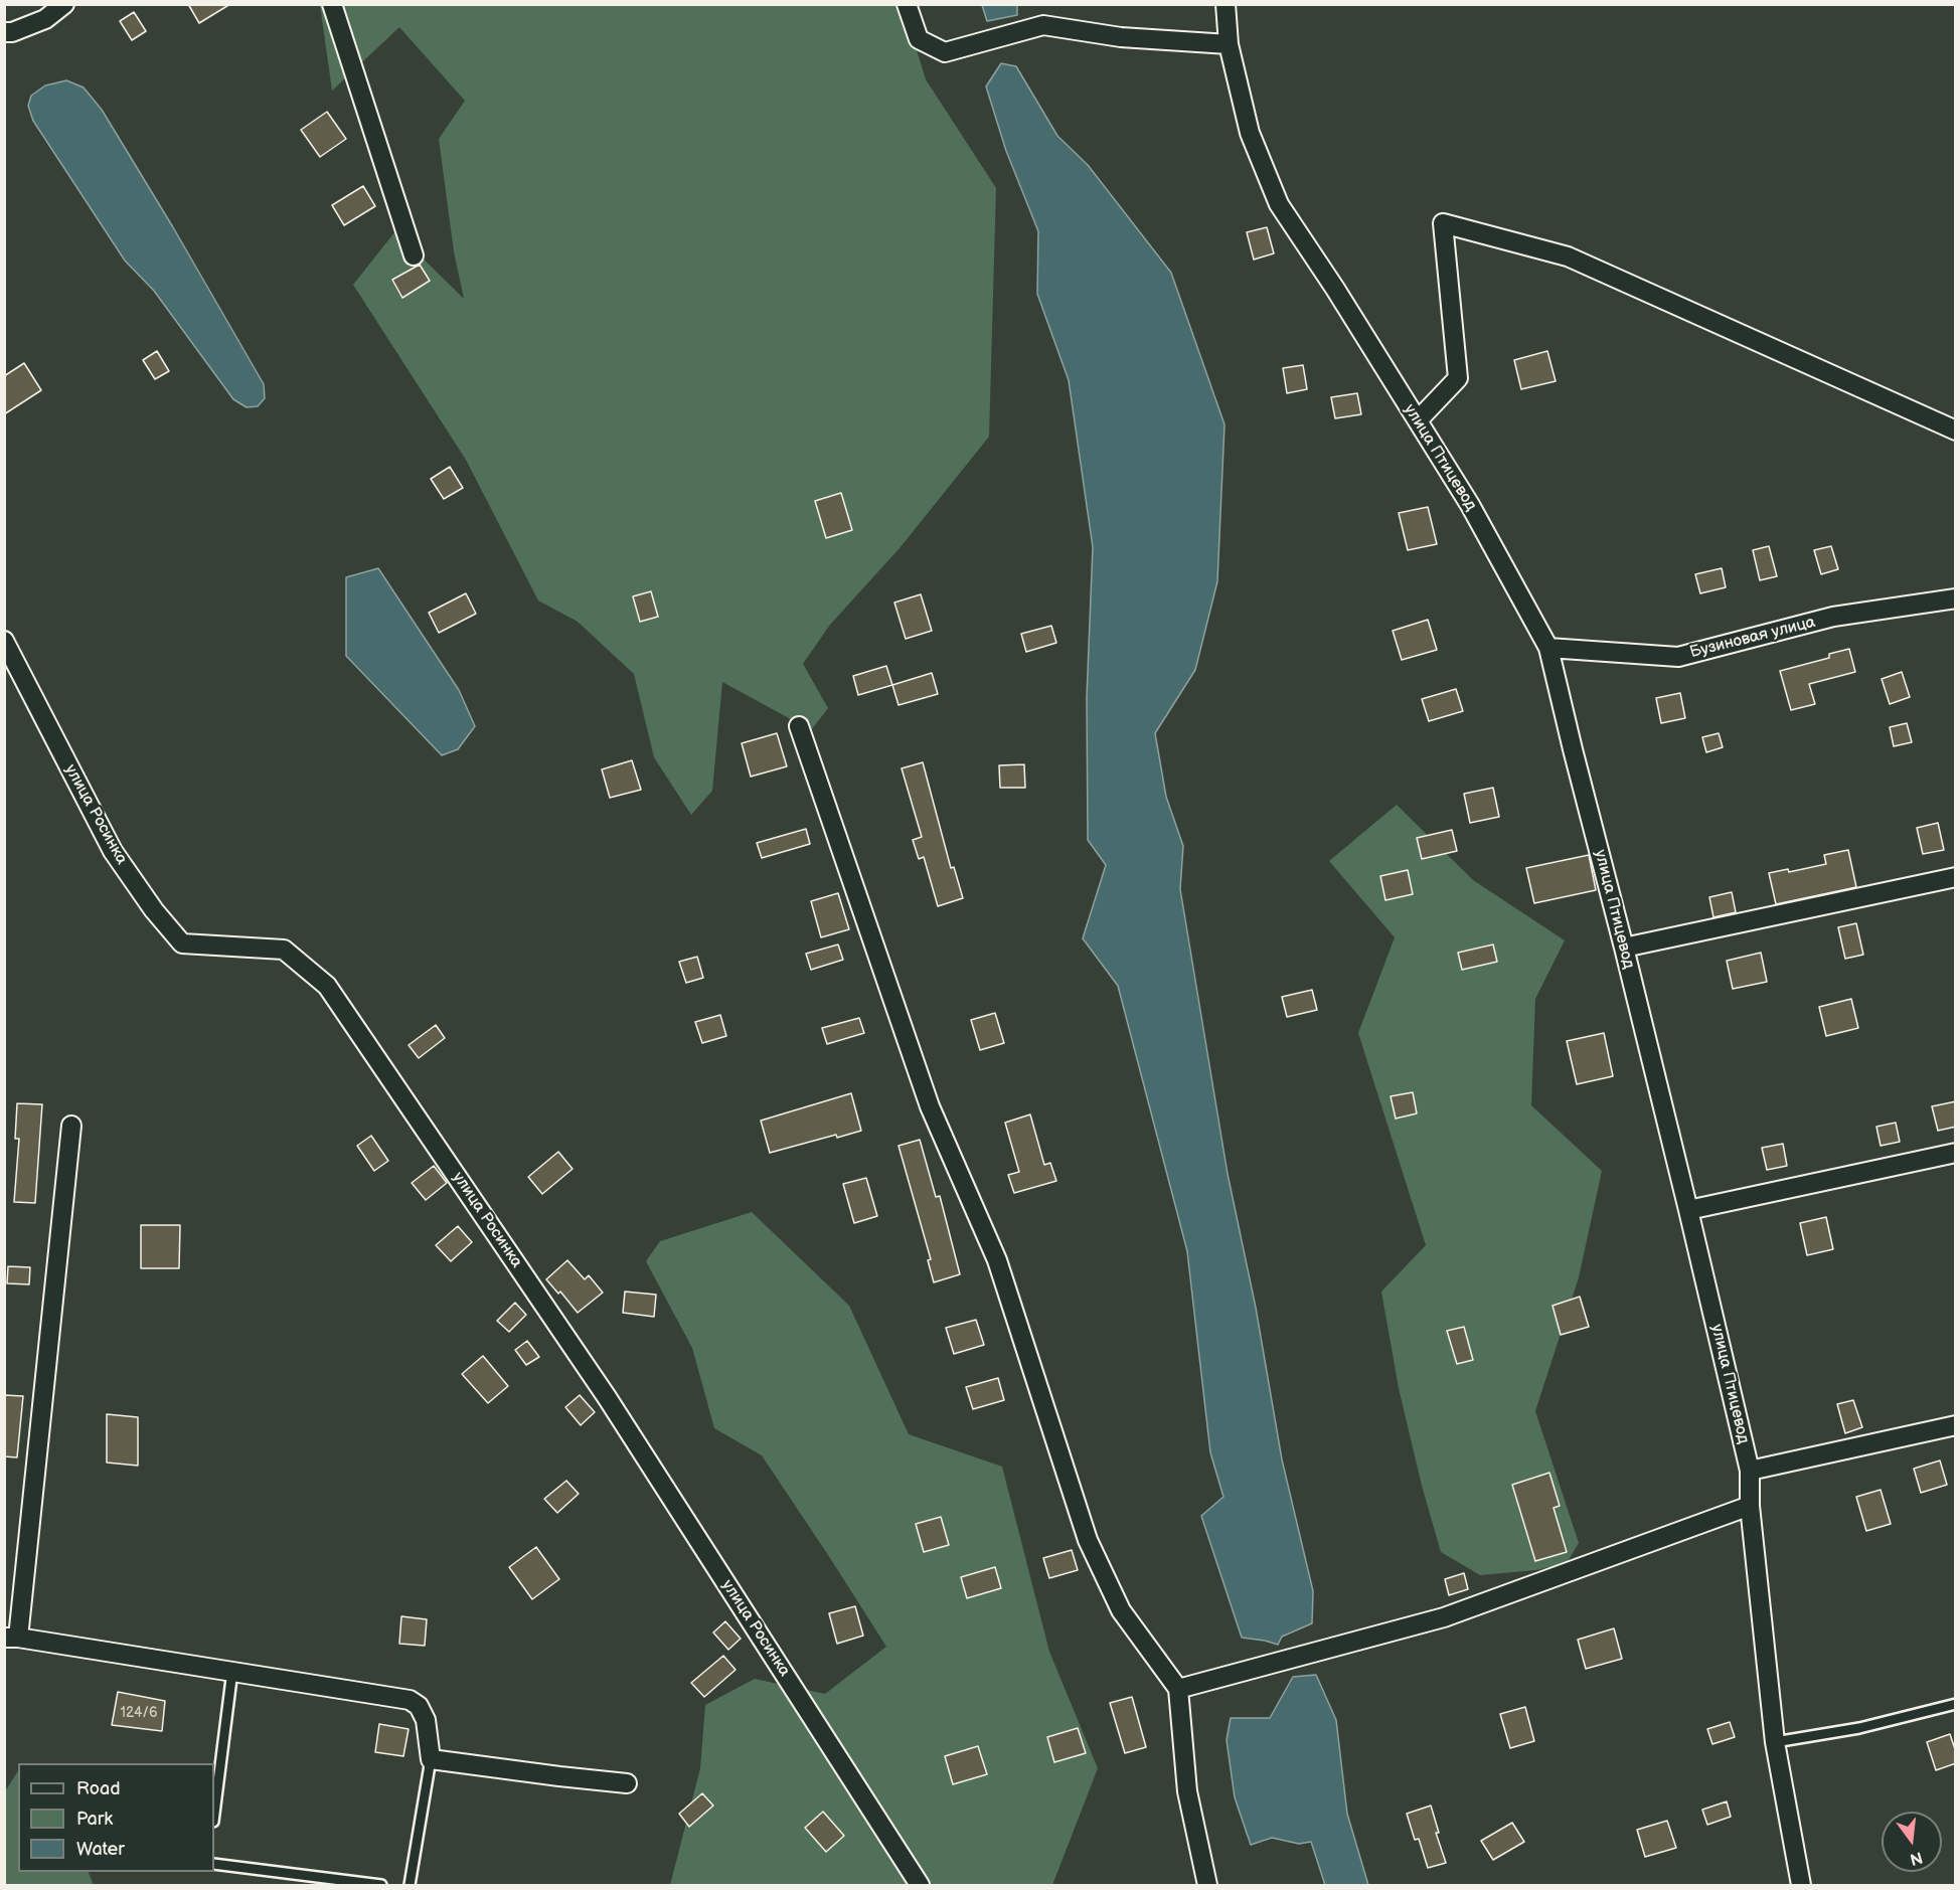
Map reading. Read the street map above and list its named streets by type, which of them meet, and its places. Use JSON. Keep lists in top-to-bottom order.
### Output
{
  "streets": {
    "street": ["улица Птицевод", "Бузиновая улица", "улица Росинка"]
  },
  "crossings": [
    ["улица Птицевод", "Бузиновая улица"]
  ],
  "house_numbers": ["124/6"],
  "legend": ["Road", "Park", "Water"],
  "north": "bottom"
}
